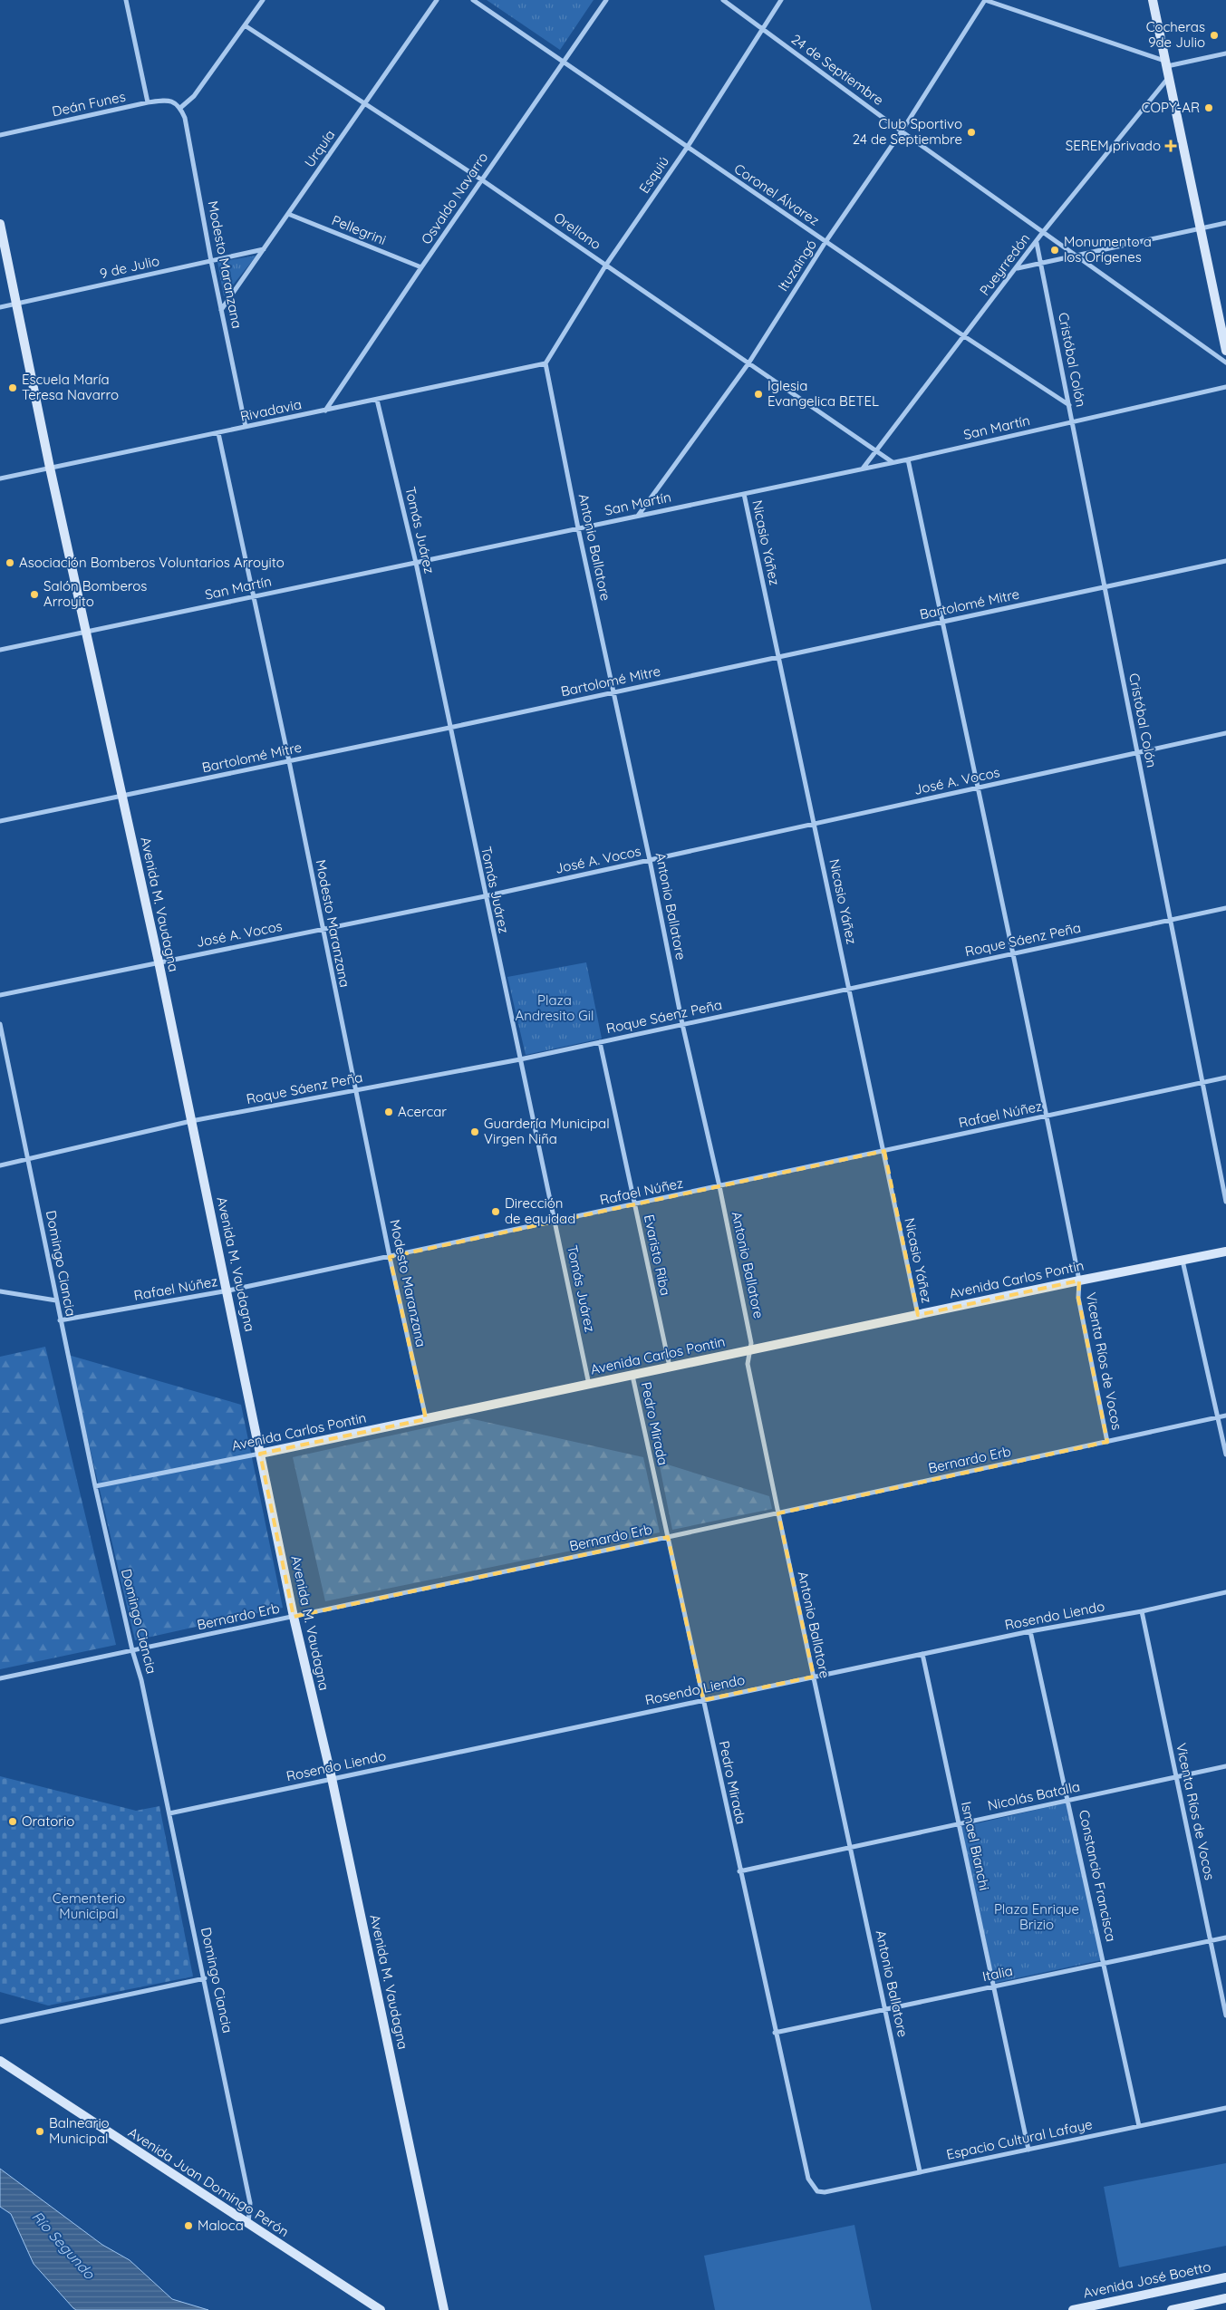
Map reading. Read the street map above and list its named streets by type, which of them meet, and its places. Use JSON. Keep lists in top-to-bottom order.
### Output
{
  "streets": {
    "main road": [
      "Avenida M. Vaudagna",
      "Avenida Carlos Pontin",
      "Avenida Juan Domingo Perón",
      "Avenida José Boetto"
    ],
    "street": [
      "24 de Septiembre",
      "Deán Funes",
      "Urquía",
      "Esquiú",
      "Coronel Álvarez",
      "Osvaldo Navarro",
      "Pellegrini",
      "Orellano",
      "Modesto Maranzana",
      "Pueyrredón",
      "Ituzaingó",
      "9 de Julio",
      "Cristóbal Colón",
      "Rivadavia",
      "San Martín",
      "Tomás Juárez",
      "Nicasio Yáñez",
      "Antonio Ballatore",
      "Bartolomé Mitre",
      "José A. Vocos",
      "Roque Sáenz Peña",
      "Rafael Núñez",
      "Evaristo Riba",
      "Domingo Ciancia",
      "Vicenta Ríos de Vocos",
      "Pedro Mirada",
      "Bernardo Erb",
      "Rosendo Liendo",
      "Nicolás Batalla",
      "Ismael Bianchi",
      "Constancio Francisca",
      "Italia",
      "Espacio Cultural Lafaye"
    ]
  },
  "crossings": [
    ["24 de Septiembre", "Esquiú"],
    ["24 de Septiembre", "Pueyrredón"],
    ["24 de Septiembre", "Ituzaingó"],
    ["Deán Funes", "Modesto Maranzana"],
    ["Urquía", "Pellegrini"],
    ["Urquía", "Orellano"],
    ["Urquía", "Modesto Maranzana"],
    ["Urquía", "9 de Julio"],
    ["Esquiú", "Coronel Álvarez"],
    ["Esquiú", "Orellano"],
    ["Esquiú", "Rivadavia"],
    ["Esquiú", "Antonio Ballatore"],
    ["Coronel Álvarez", "Osvaldo Navarro"],
    ["Coronel Álvarez", "Pueyrredón"],
    ["Coronel Álvarez", "Ituzaingó"],
    ["Coronel Álvarez", "Cristóbal Colón"],
    ["Osvaldo Navarro", "Pellegrini"],
    ["Osvaldo Navarro", "Orellano"],
    ["Osvaldo Navarro", "Rivadavia"],
    ["Orellano", "Pueyrredón"],
    ["Orellano", "Ituzaingó"],
    ["Orellano", "San Martín"],
    ["Modesto Maranzana", "9 de Julio"],
    ["Modesto Maranzana", "Rivadavia"],
    ["Modesto Maranzana", "San Martín"],
    ["Modesto Maranzana", "Bartolomé Mitre"],
    ["Modesto Maranzana", "José A. Vocos"],
    ["Modesto Maranzana", "Roque Sáenz Peña"],
    ["Modesto Maranzana", "Rafael Núñez"],
    ["Modesto Maranzana", "Avenida Carlos Pontin"],
    ["Pueyrredón", "Cristóbal Colón"],
    ["Pueyrredón", "San Martín"],
    ["Ituzaingó", "San Martín"],
    ["9 de Julio", "Avenida M. Vaudagna"],
    ["Cristóbal Colón", "San Martín"],
    ["Cristóbal Colón", "Bartolomé Mitre"],
    ["Cristóbal Colón", "José A. Vocos"],
    ["Cristóbal Colón", "Roque Sáenz Peña"],
    ["Cristóbal Colón", "Rafael Núñez"],
    ["Rivadavia", "Tomás Juárez"],
    ["Rivadavia", "Antonio Ballatore"],
    ["Rivadavia", "Avenida M. Vaudagna"],
    ["San Martín", "Tomás Juárez"],
    ["San Martín", "Nicasio Yáñez"],
    ["San Martín", "Antonio Ballatore"],
    ["San Martín", "Avenida M. Vaudagna"],
    ["San Martín", "Vicenta Ríos de Vocos"],
    ["Tomás Juárez", "Bartolomé Mitre"],
    ["Tomás Juárez", "José A. Vocos"],
    ["Tomás Juárez", "Roque Sáenz Peña"],
    ["Tomás Juárez", "Rafael Núñez"],
    ["Tomás Juárez", "Avenida Carlos Pontin"],
    ["Nicasio Yáñez", "Bartolomé Mitre"],
    ["Nicasio Yáñez", "José A. Vocos"],
    ["Nicasio Yáñez", "Roque Sáenz Peña"],
    ["Nicasio Yáñez", "Rafael Núñez"],
    ["Nicasio Yáñez", "Avenida Carlos Pontin"],
    ["Antonio Ballatore", "Bartolomé Mitre"],
    ["Antonio Ballatore", "José A. Vocos"],
    ["Antonio Ballatore", "Roque Sáenz Peña"],
    ["Antonio Ballatore", "Rafael Núñez"],
    ["Antonio Ballatore", "Avenida Carlos Pontin"],
    ["Antonio Ballatore", "Bernardo Erb"],
    ["Antonio Ballatore", "Rosendo Liendo"],
    ["Antonio Ballatore", "Nicolás Batalla"],
    ["Antonio Ballatore", "Italia"],
    ["Antonio Ballatore", "Espacio Cultural Lafaye"],
    ["Bartolomé Mitre", "Avenida M. Vaudagna"],
    ["Bartolomé Mitre", "Vicenta Ríos de Vocos"],
    ["José A. Vocos", "Avenida M. Vaudagna"],
    ["José A. Vocos", "Vicenta Ríos de Vocos"],
    ["Avenida M. Vaudagna", "Roque Sáenz Peña"],
    ["Avenida M. Vaudagna", "Rafael Núñez"],
    ["Avenida M. Vaudagna", "Avenida Carlos Pontin"],
    ["Avenida M. Vaudagna", "Bernardo Erb"],
    ["Avenida M. Vaudagna", "Rosendo Liendo"],
    ["Roque Sáenz Peña", "Evaristo Riba"],
    ["Roque Sáenz Peña", "Domingo Ciancia"],
    ["Roque Sáenz Peña", "Vicenta Ríos de Vocos"],
    ["Rafael Núñez", "Evaristo Riba"],
    ["Rafael Núñez", "Domingo Ciancia"],
    ["Rafael Núñez", "Vicenta Ríos de Vocos"],
    ["Evaristo Riba", "Avenida Carlos Pontin"],
    ["Domingo Ciancia", "Avenida Carlos Pontin"],
    ["Domingo Ciancia", "Bernardo Erb"],
    ["Domingo Ciancia", "Rosendo Liendo"],
    ["Domingo Ciancia", "Avenida Juan Domingo Perón"],
    ["Avenida Carlos Pontin", "Vicenta Ríos de Vocos"],
    ["Avenida Carlos Pontin", "Pedro Mirada"],
    ["Vicenta Ríos de Vocos", "Bernardo Erb"],
    ["Vicenta Ríos de Vocos", "Rosendo Liendo"],
    ["Vicenta Ríos de Vocos", "Nicolás Batalla"],
    ["Vicenta Ríos de Vocos", "Italia"],
    ["Pedro Mirada", "Bernardo Erb"],
    ["Pedro Mirada", "Rosendo Liendo"],
    ["Pedro Mirada", "Nicolás Batalla"],
    ["Pedro Mirada", "Italia"],
    ["Pedro Mirada", "Espacio Cultural Lafaye"],
    ["Rosendo Liendo", "Ismael Bianchi"],
    ["Rosendo Liendo", "Constancio Francisca"],
    ["Nicolás Batalla", "Ismael Bianchi"],
    ["Nicolás Batalla", "Constancio Francisca"],
    ["Ismael Bianchi", "Italia"],
    ["Ismael Bianchi", "Espacio Cultural Lafaye"],
    ["Constancio Francisca", "Italia"],
    ["Constancio Francisca", "Espacio Cultural Lafaye"]
  ],
  "water": ["Río Segundo"],
  "parks": ["Plaza Andresito Gil", "Cementerio Municipal", "Plaza Enrique Brizio"],
  "places": {
    "other": [
      "Cocheras 9de Julio",
      "COPY-AR",
      "Club Sportivo 24 de Septiembre",
      "Monumento a los Orígenes",
      "Escuela María Teresa Navarro",
      "Iglesia Evangelica BETEL",
      "Asociación Bomberos Voluntarios Arroyito",
      "Salón Bomberos Arroyito",
      "Acercar",
      "Guardería Municipal Virgen Niña",
      "Dirección de equidad",
      "Oratorio",
      "Balneario Municipal",
      "Maloca"
    ],
    "health": ["SEREM privado"]
  }
}
